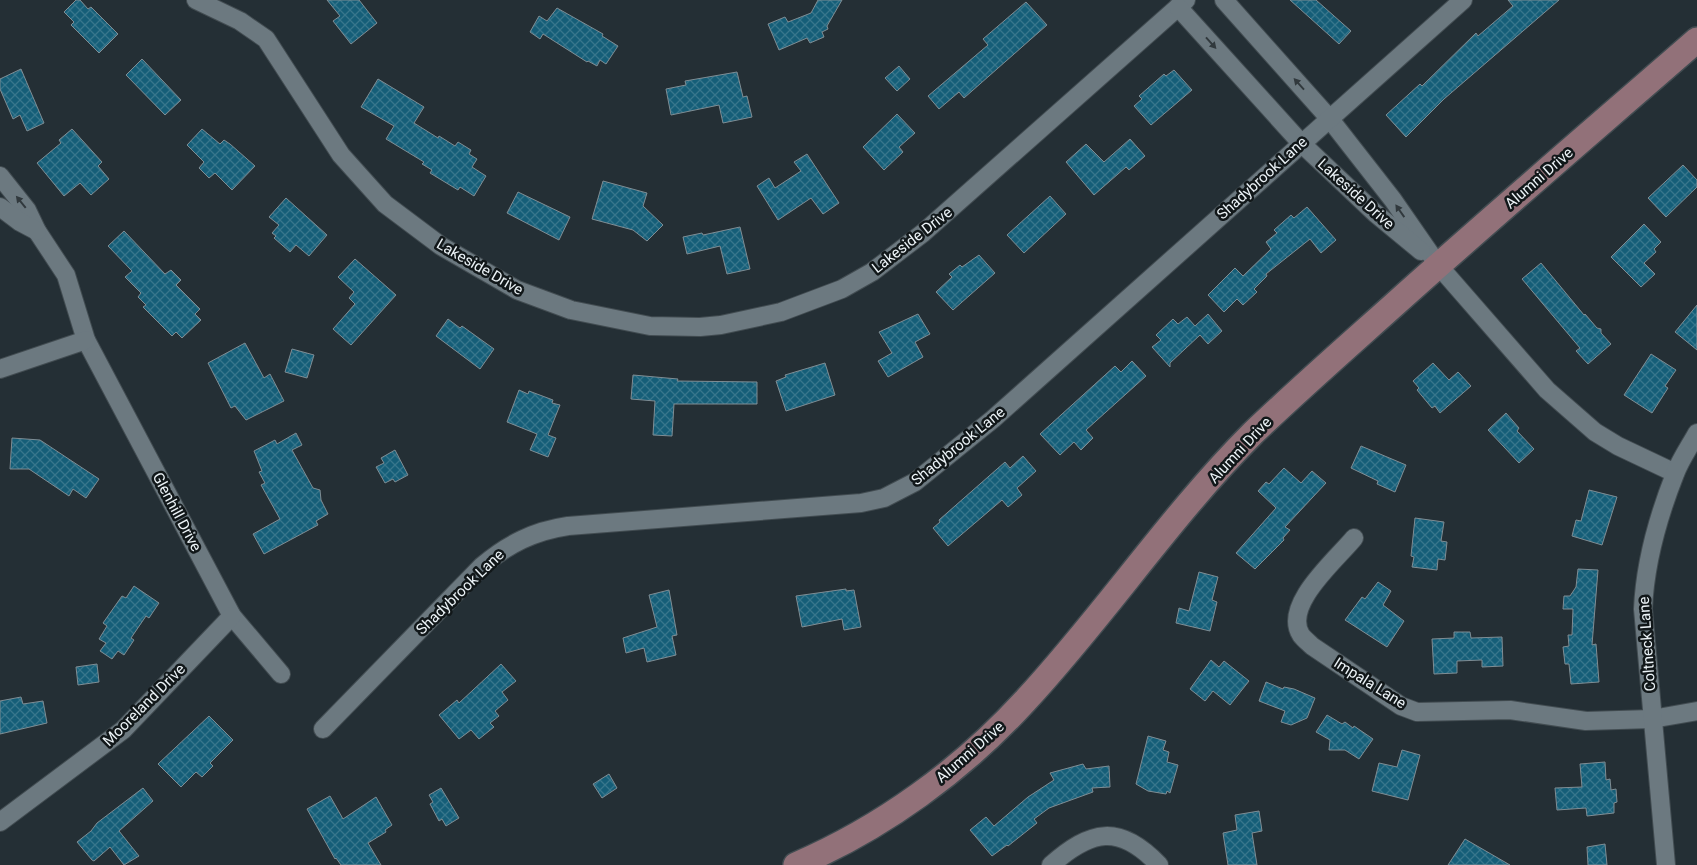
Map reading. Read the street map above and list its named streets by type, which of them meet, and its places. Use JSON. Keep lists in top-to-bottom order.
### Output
{
  "streets": {
    "main road": ["Alumni Drive"],
    "street": [
      "Shadybrook Lane",
      "Lakeside Drive",
      "Glenhill Drive",
      "Coltneck Lane",
      "Impala Lane",
      "Mooreland Drive"
    ]
  },
  "crossings": [
    ["Shadybrook Lane", "Lakeside Drive"],
    ["Alumni Drive", "Lakeside Drive"],
    ["Lakeside Drive", "Coltneck Lane"],
    ["Glenhill Drive", "Mooreland Drive"],
    ["Coltneck Lane", "Impala Lane"]
  ]
}
